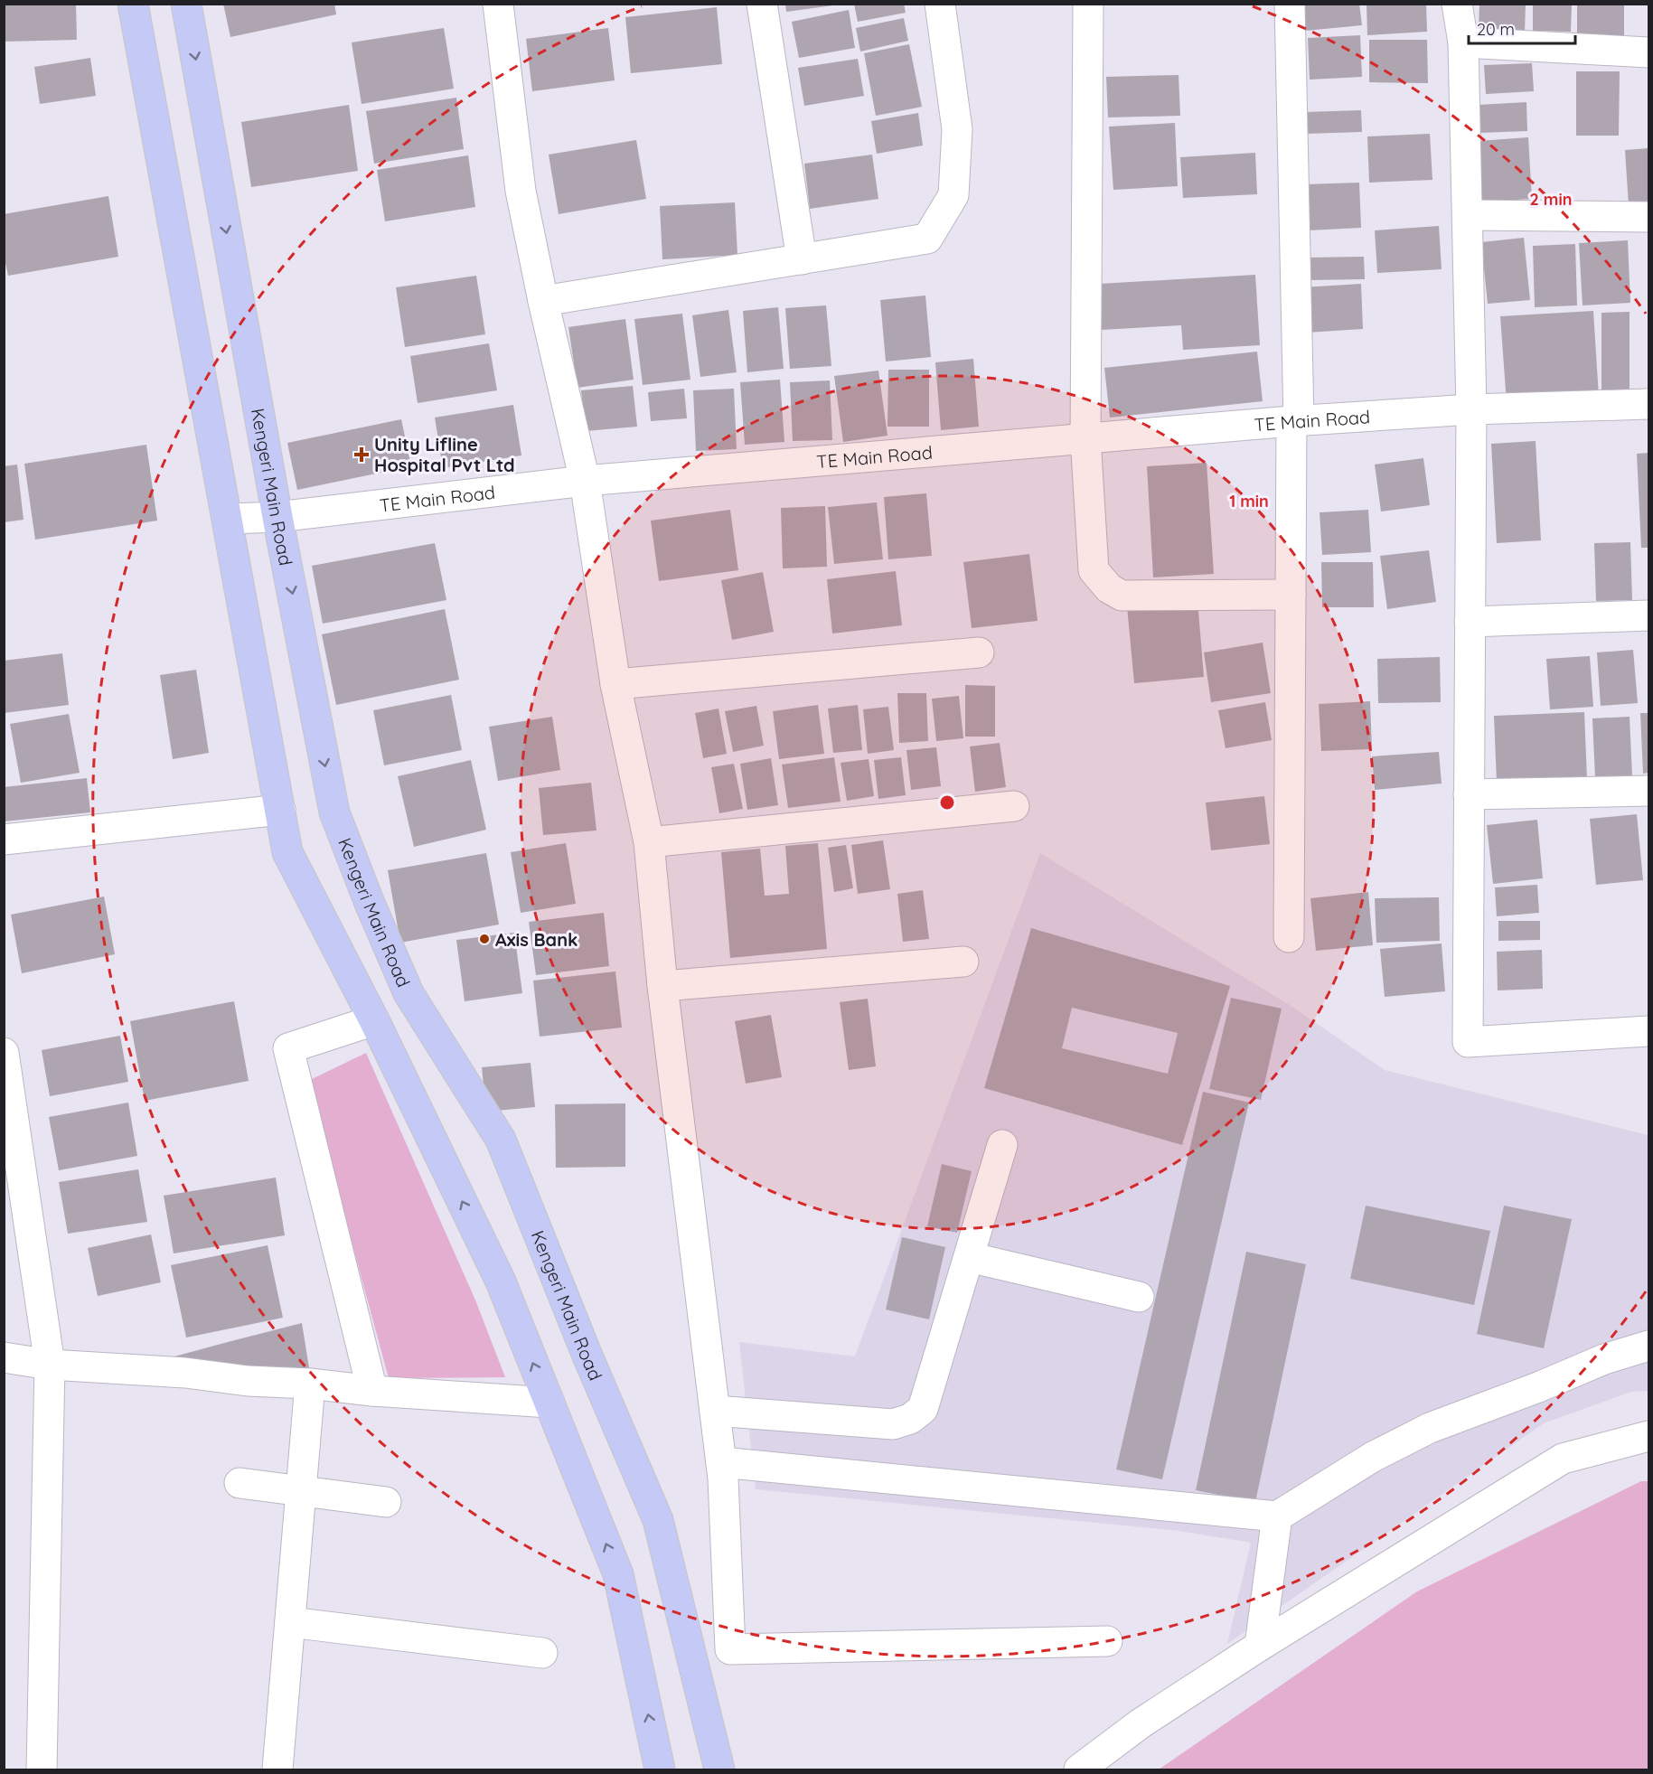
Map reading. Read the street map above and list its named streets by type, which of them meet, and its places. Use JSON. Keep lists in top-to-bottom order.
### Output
{
  "streets": {
    "main road": ["Kengeri Main Road"],
    "street": ["TE Main Road"]
  },
  "crossings": [
    ["TE Main Road", "Kengeri Main Road"]
  ],
  "places": {
    "health": ["Unity Lifline Hospital Pvt Ltd"],
    "other": ["Axis Bank"]
  },
  "scale_bar": "20 m",
  "rings": ["2 min", "1 min"]
}
